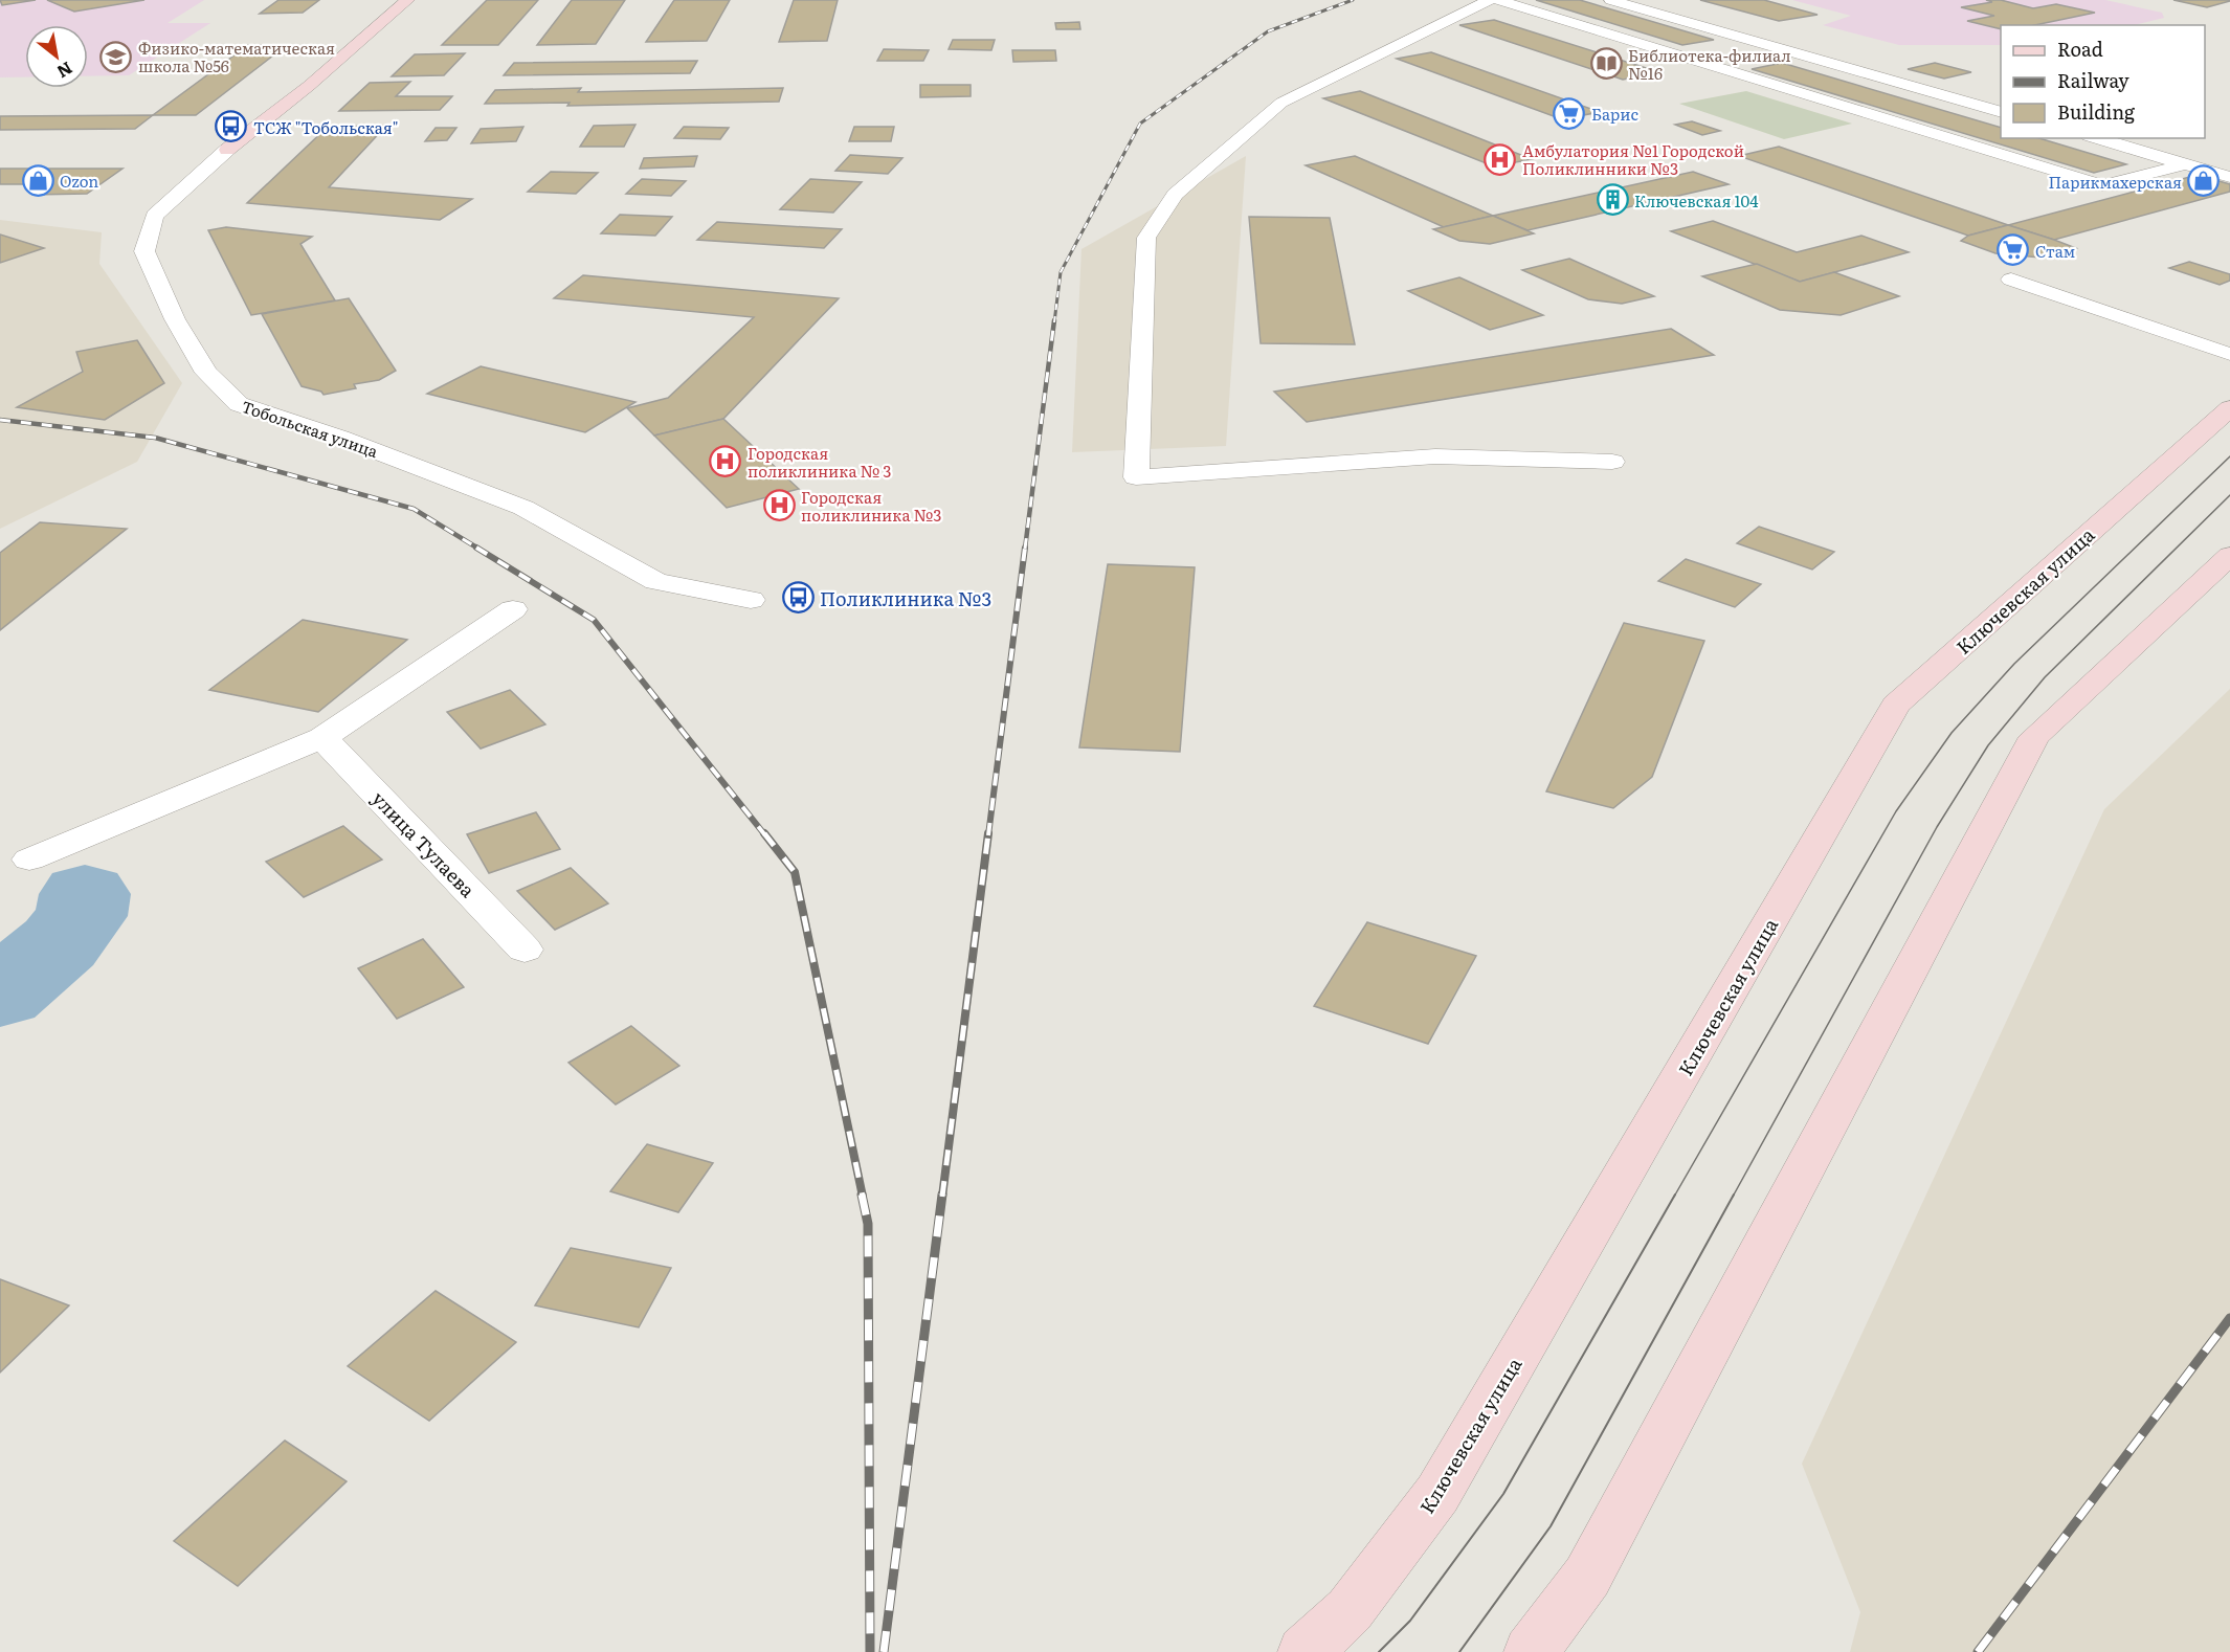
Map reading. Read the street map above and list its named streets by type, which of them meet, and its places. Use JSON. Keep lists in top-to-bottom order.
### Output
{
  "streets": {
    "main road": ["Тобольская улица", "Ключевская улица"],
    "street": ["улица Тулаева"]
  },
  "places": {
    "school or university": ["Физико-математическая школа №56"],
    "library": ["Библиотека-филиал №16"],
    "supermarket": ["Барис", "Стам"],
    "bus stop": ["ТСЖ \"Тобольская\"", "Поликлиника №3"],
    "hospital": ["Амбулатория №1 Городской Поликлинники №3", "Городская поликлиника № 3", "Городская поликлиника №3"],
    "shop": ["Ozon", "Парикмахерская"],
    "building": ["Ключевская 104"]
  },
  "legend": ["Road", "Railway", "Building"],
  "north": "bottom right"
}
